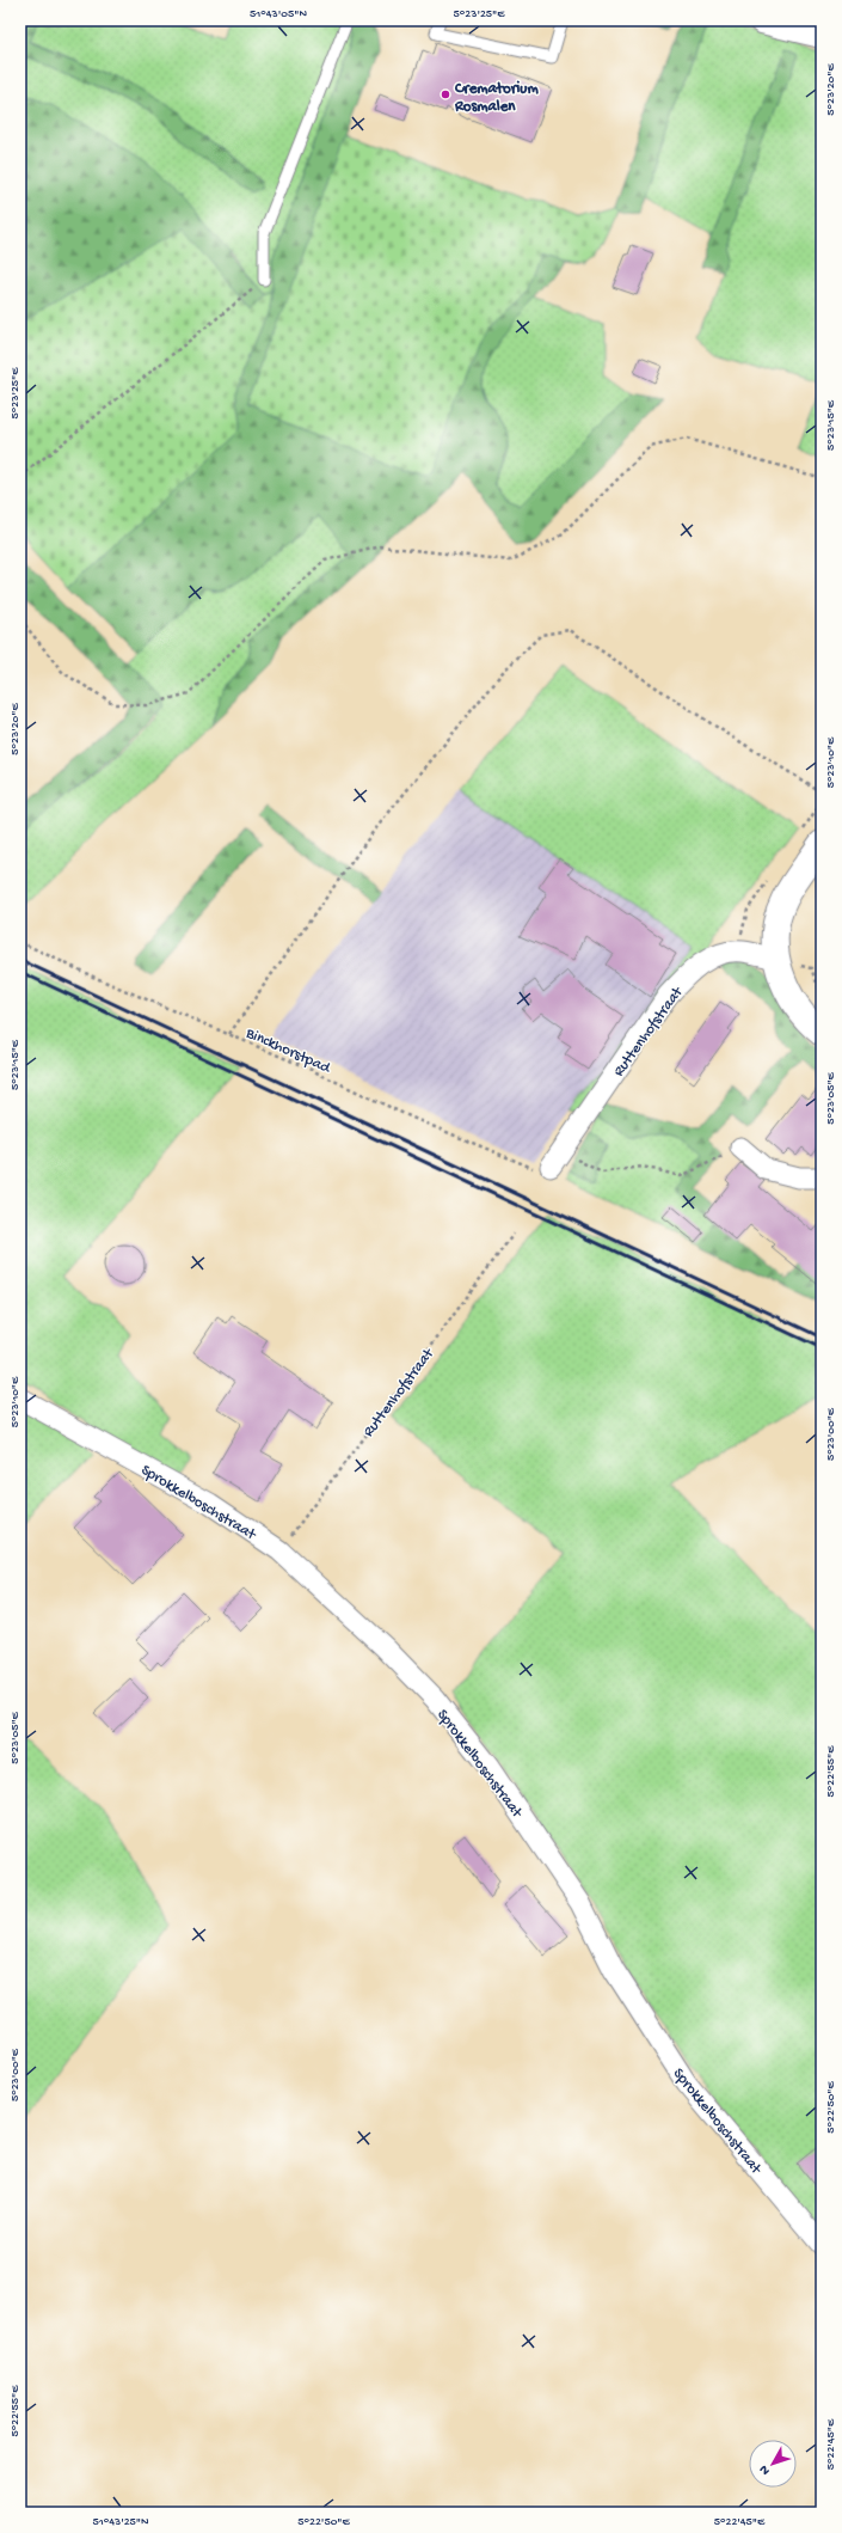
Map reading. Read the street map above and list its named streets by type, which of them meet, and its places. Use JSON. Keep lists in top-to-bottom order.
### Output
{
  "streets": {
    "street": ["Ruttenhofstraat", "Sprokkelboschstraat"],
    "path": ["Binckhorstpad"]
  },
  "crossings": [
    ["Ruttenhofstraat", "Binckhorstpad"],
    ["Ruttenhofstraat", "Sprokkelboschstraat"]
  ],
  "places": ["Crematorium Rosmalen"],
  "north": "bottom left",
  "coordinates": [
    "51°43'05\"N",
    "5°23'25\"E",
    "5°23'20\"E",
    "5°23'15\"E",
    "5°23'10\"E",
    "5°23'05\"E",
    "5°23'00\"E",
    "5°22'55\"E",
    "5°22'50\"E",
    "5°22'45\"E",
    "51°43'25\"N"
  ]
}
